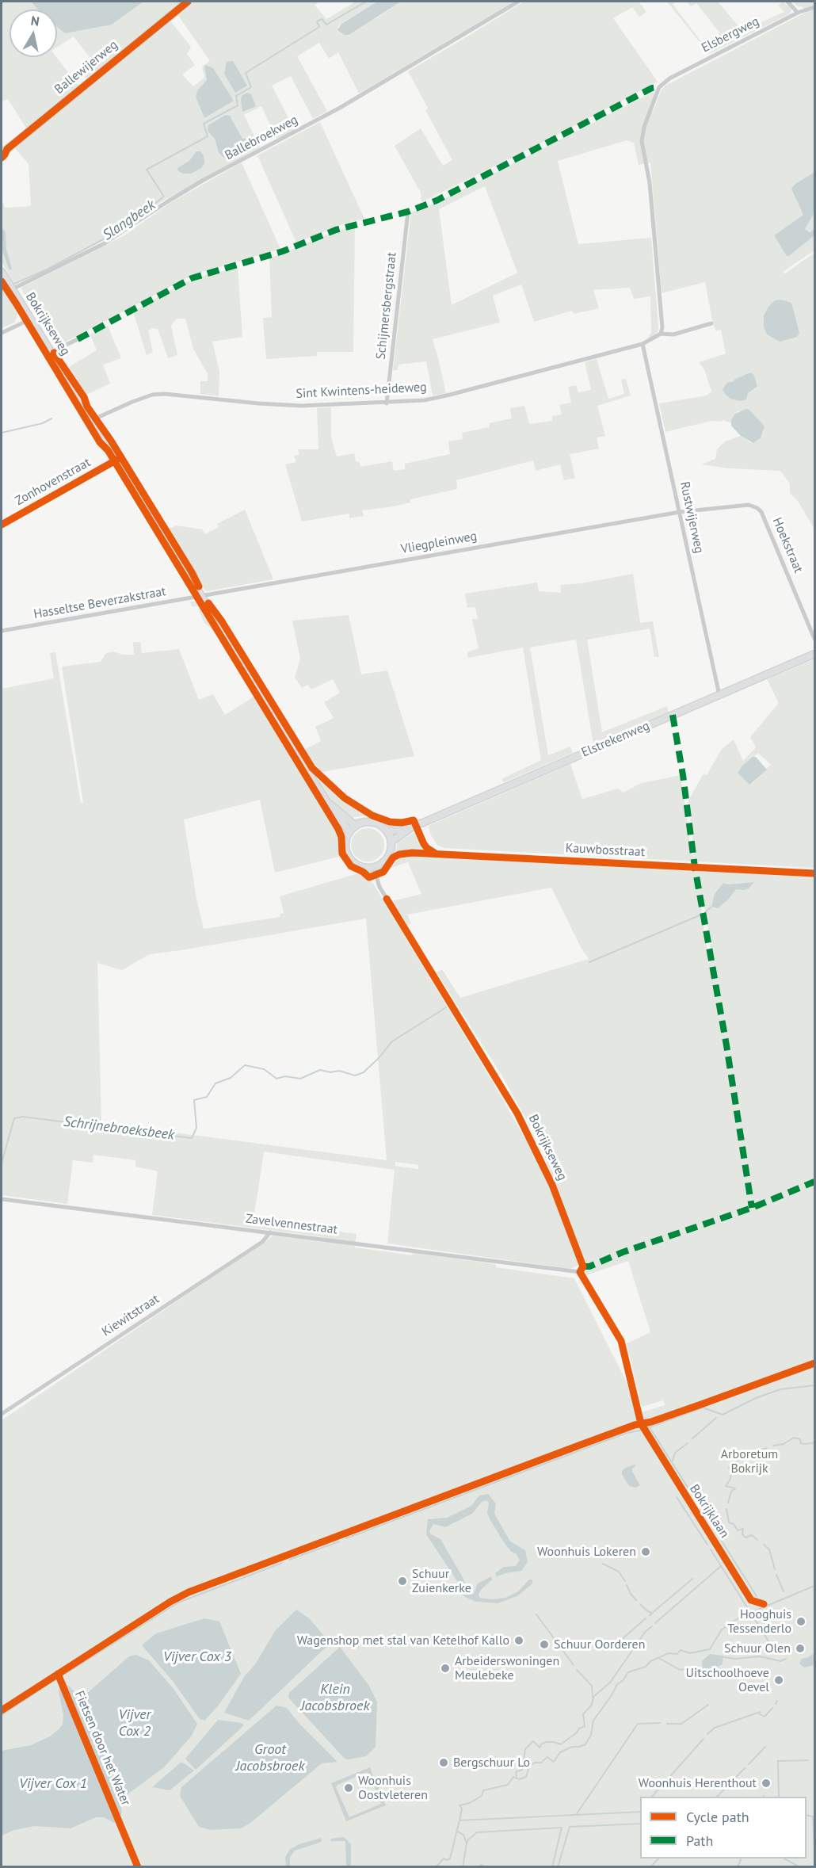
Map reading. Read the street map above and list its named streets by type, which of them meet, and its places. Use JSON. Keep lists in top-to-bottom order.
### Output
{
  "streets": {
    "street": [
      "Elsbergweg",
      "Ballewijerweg",
      "Ballebroekweg",
      "Schijmersbergstraat",
      "Bokrijkseweg",
      "Sint Kwintens-heideweg",
      "Zonhovenstraat",
      "Rustwijerweg",
      "Vliegpleinweg",
      "Hoekstraat",
      "Hasseltse Beverzakstraat",
      "Elstrekenweg",
      "Zavelvennestraat",
      "Kiewitstraat"
    ],
    "cycle path": ["Kauwbosstraat", "Bokrijklaan", "Fietsen door het Water"]
  },
  "crossings": [
    ["Elsbergweg", "Sint Kwintens-heideweg"],
    ["Ballebroekweg", "Bokrijkseweg"],
    ["Schijmersbergstraat", "Sint Kwintens-heideweg"],
    ["Bokrijkseweg", "Sint Kwintens-heideweg"],
    ["Bokrijkseweg", "Zonhovenstraat"],
    ["Bokrijkseweg", "Vliegpleinweg"],
    ["Bokrijkseweg", "Hasseltse Beverzakstraat"],
    ["Bokrijkseweg", "Elstrekenweg"],
    ["Bokrijkseweg", "Zavelvennestraat"],
    ["Sint Kwintens-heideweg", "Rustwijerweg"],
    ["Rustwijerweg", "Vliegpleinweg"],
    ["Rustwijerweg", "Hoekstraat"],
    ["Rustwijerweg", "Elstrekenweg"],
    ["Vliegpleinweg", "Hoekstraat"],
    ["Vliegpleinweg", "Hasseltse Beverzakstraat"],
    ["Zavelvennestraat", "Kiewitstraat"]
  ],
  "water": [
    "Slangbeek",
    "Schrijnebroeksbeek",
    "Vijver Cox 3",
    "Klein Jacobsbroek",
    "Vijver Cox 2",
    "Groot Jacobsbroek",
    "Vijver Cox 1"
  ],
  "parks": ["Arboretum Bokrijk"],
  "places": [
    "Woonhuis Lokeren",
    "Schuur Zuienkerke",
    "Hooghuis Tessenderlo",
    "Wagenshop met stal van Ketelhof Kallo",
    "Schuur Oorderen",
    "Schuur Olen",
    "Arbeiderswoningen Meulebeke",
    "Uitschoolhoeve Oevel",
    "Bergschuur Lo",
    "Woonhuis Herenthout",
    "Woonhuis Oostvleteren"
  ],
  "legend": ["Cycle path", "Path"],
  "north": "top"
}
